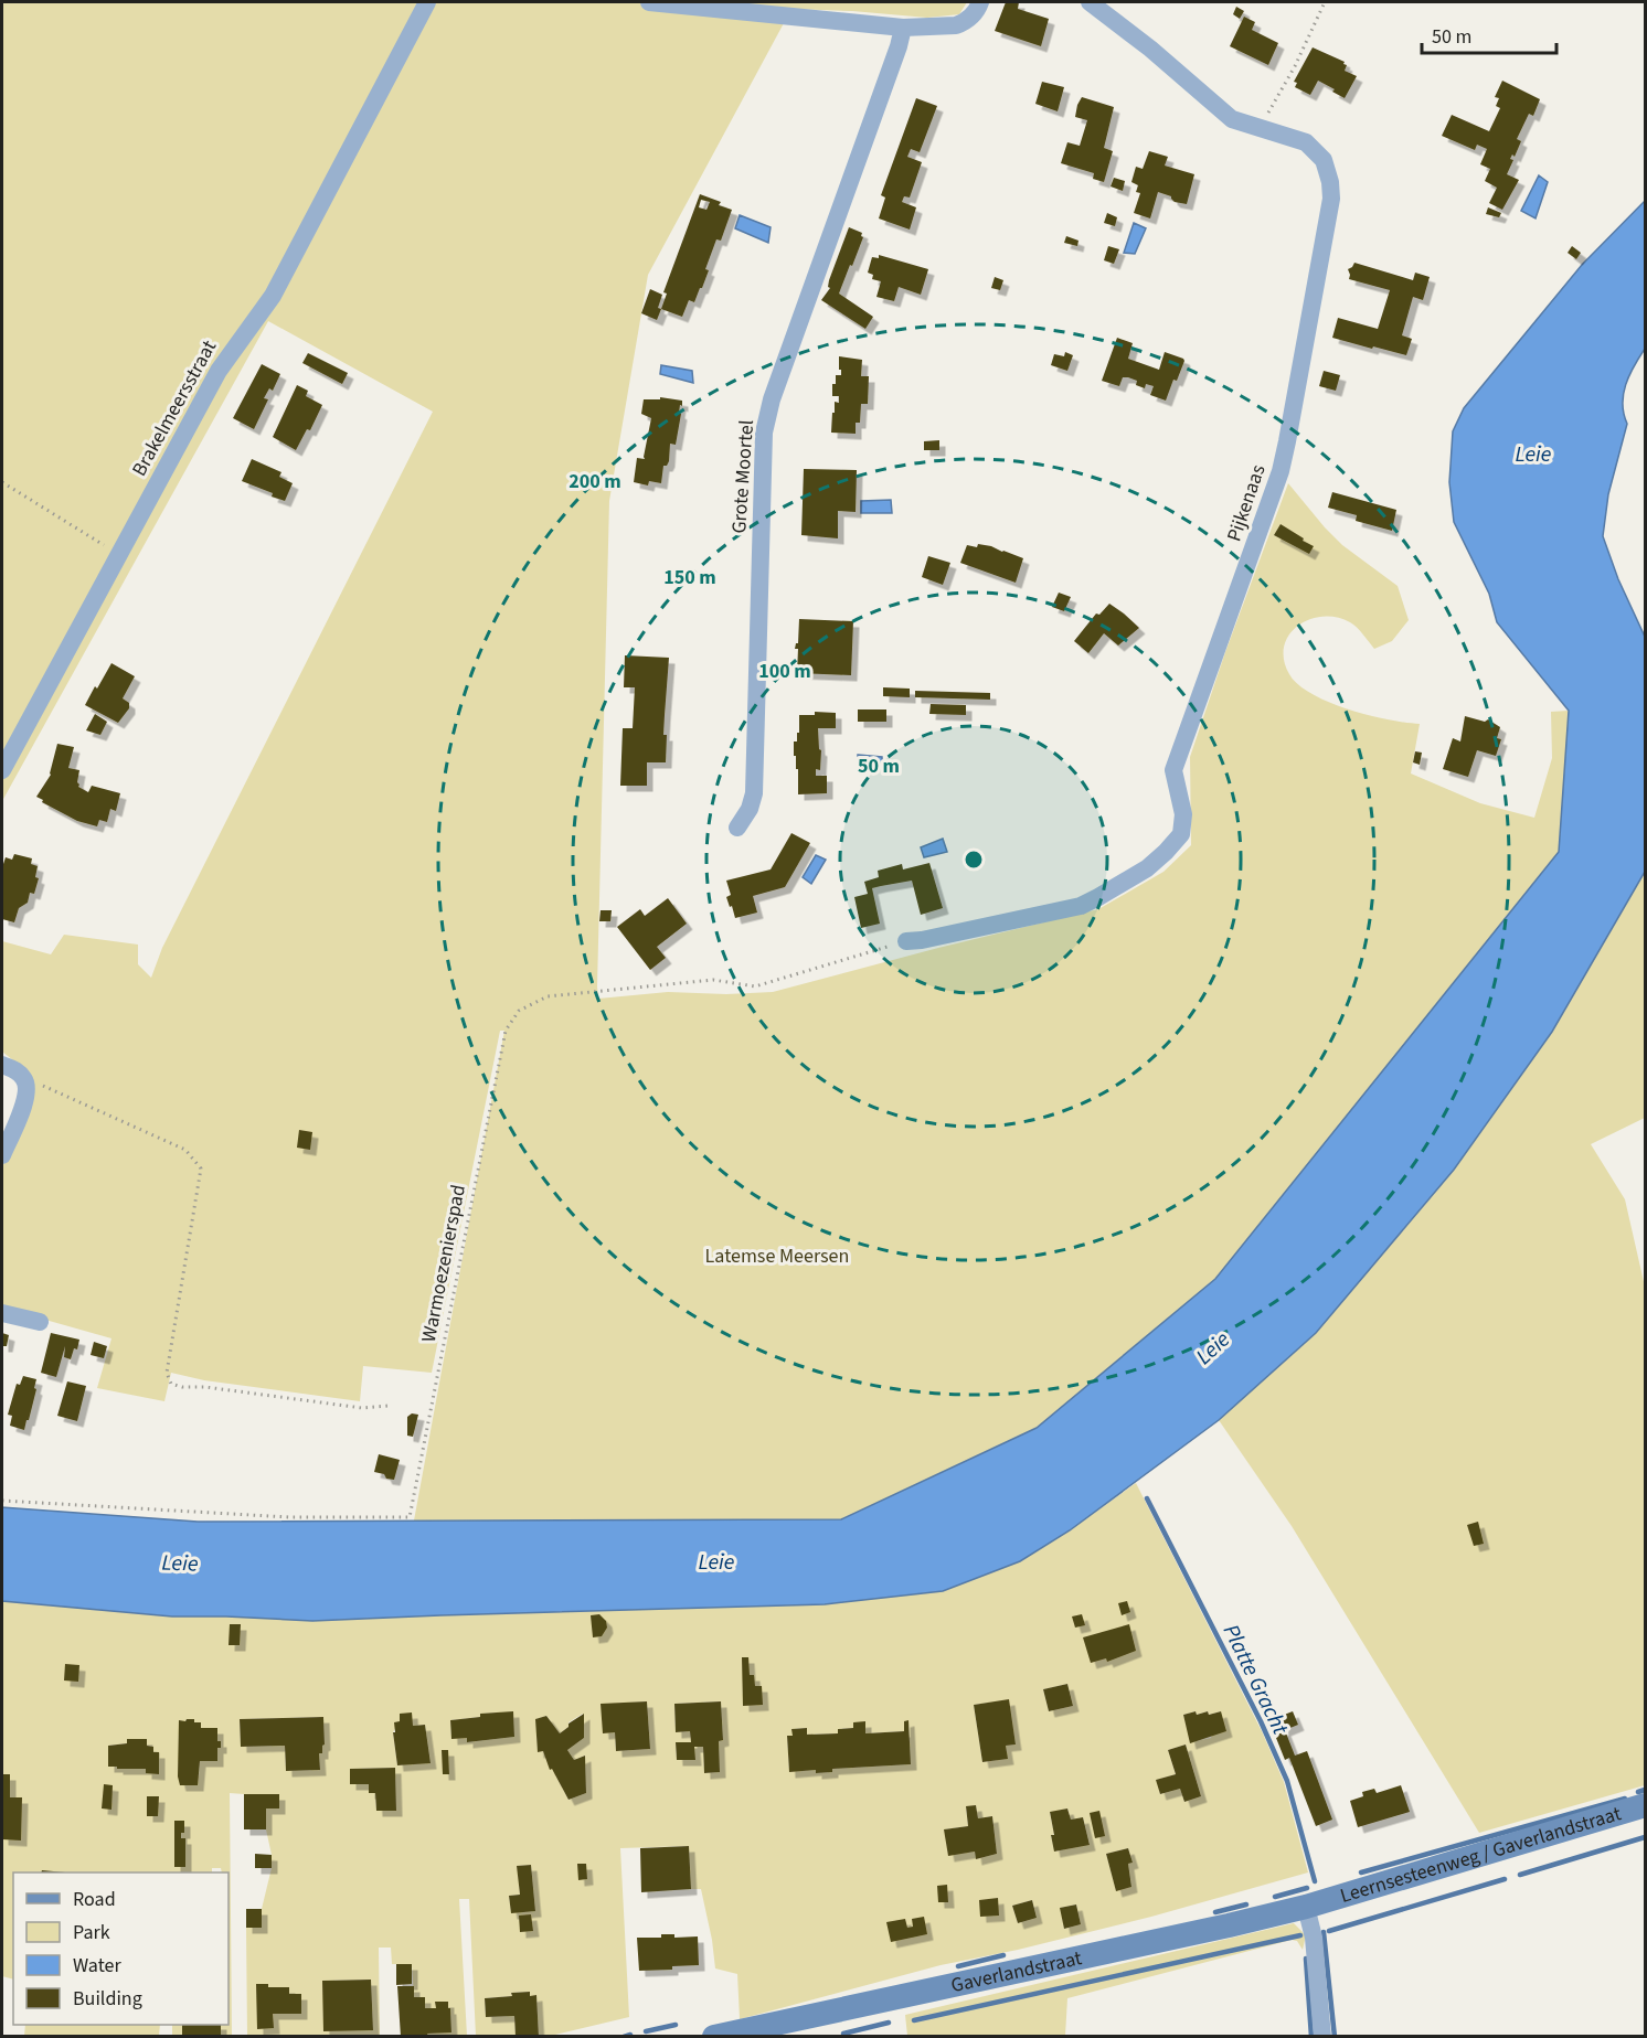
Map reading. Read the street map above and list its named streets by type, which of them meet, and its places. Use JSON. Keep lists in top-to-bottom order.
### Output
{
  "streets": {
    "main road": ["Leernsesteenweg / Gaverlandstraat", "Gaverlandstraat"],
    "street": ["Brakelmeersstraat", "Grote Moortel", "Pijkenaas"],
    "path": ["Warmoezenierspad"]
  },
  "crossings": [
    ["Pijkenaas", "Warmoezenierspad"],
    ["Leernsesteenweg / Gaverlandstraat", "Gaverlandstraat"]
  ],
  "water": ["Leie", "Platte Gracht"],
  "parks": ["Latemse Meersen"],
  "legend": [
    "Road",
    "Park",
    "Water",
    "Building"
  ],
  "scale_bar": "50 m",
  "rings": [
    "200 m",
    "150 m",
    "100 m",
    "50 m"
  ]
}
